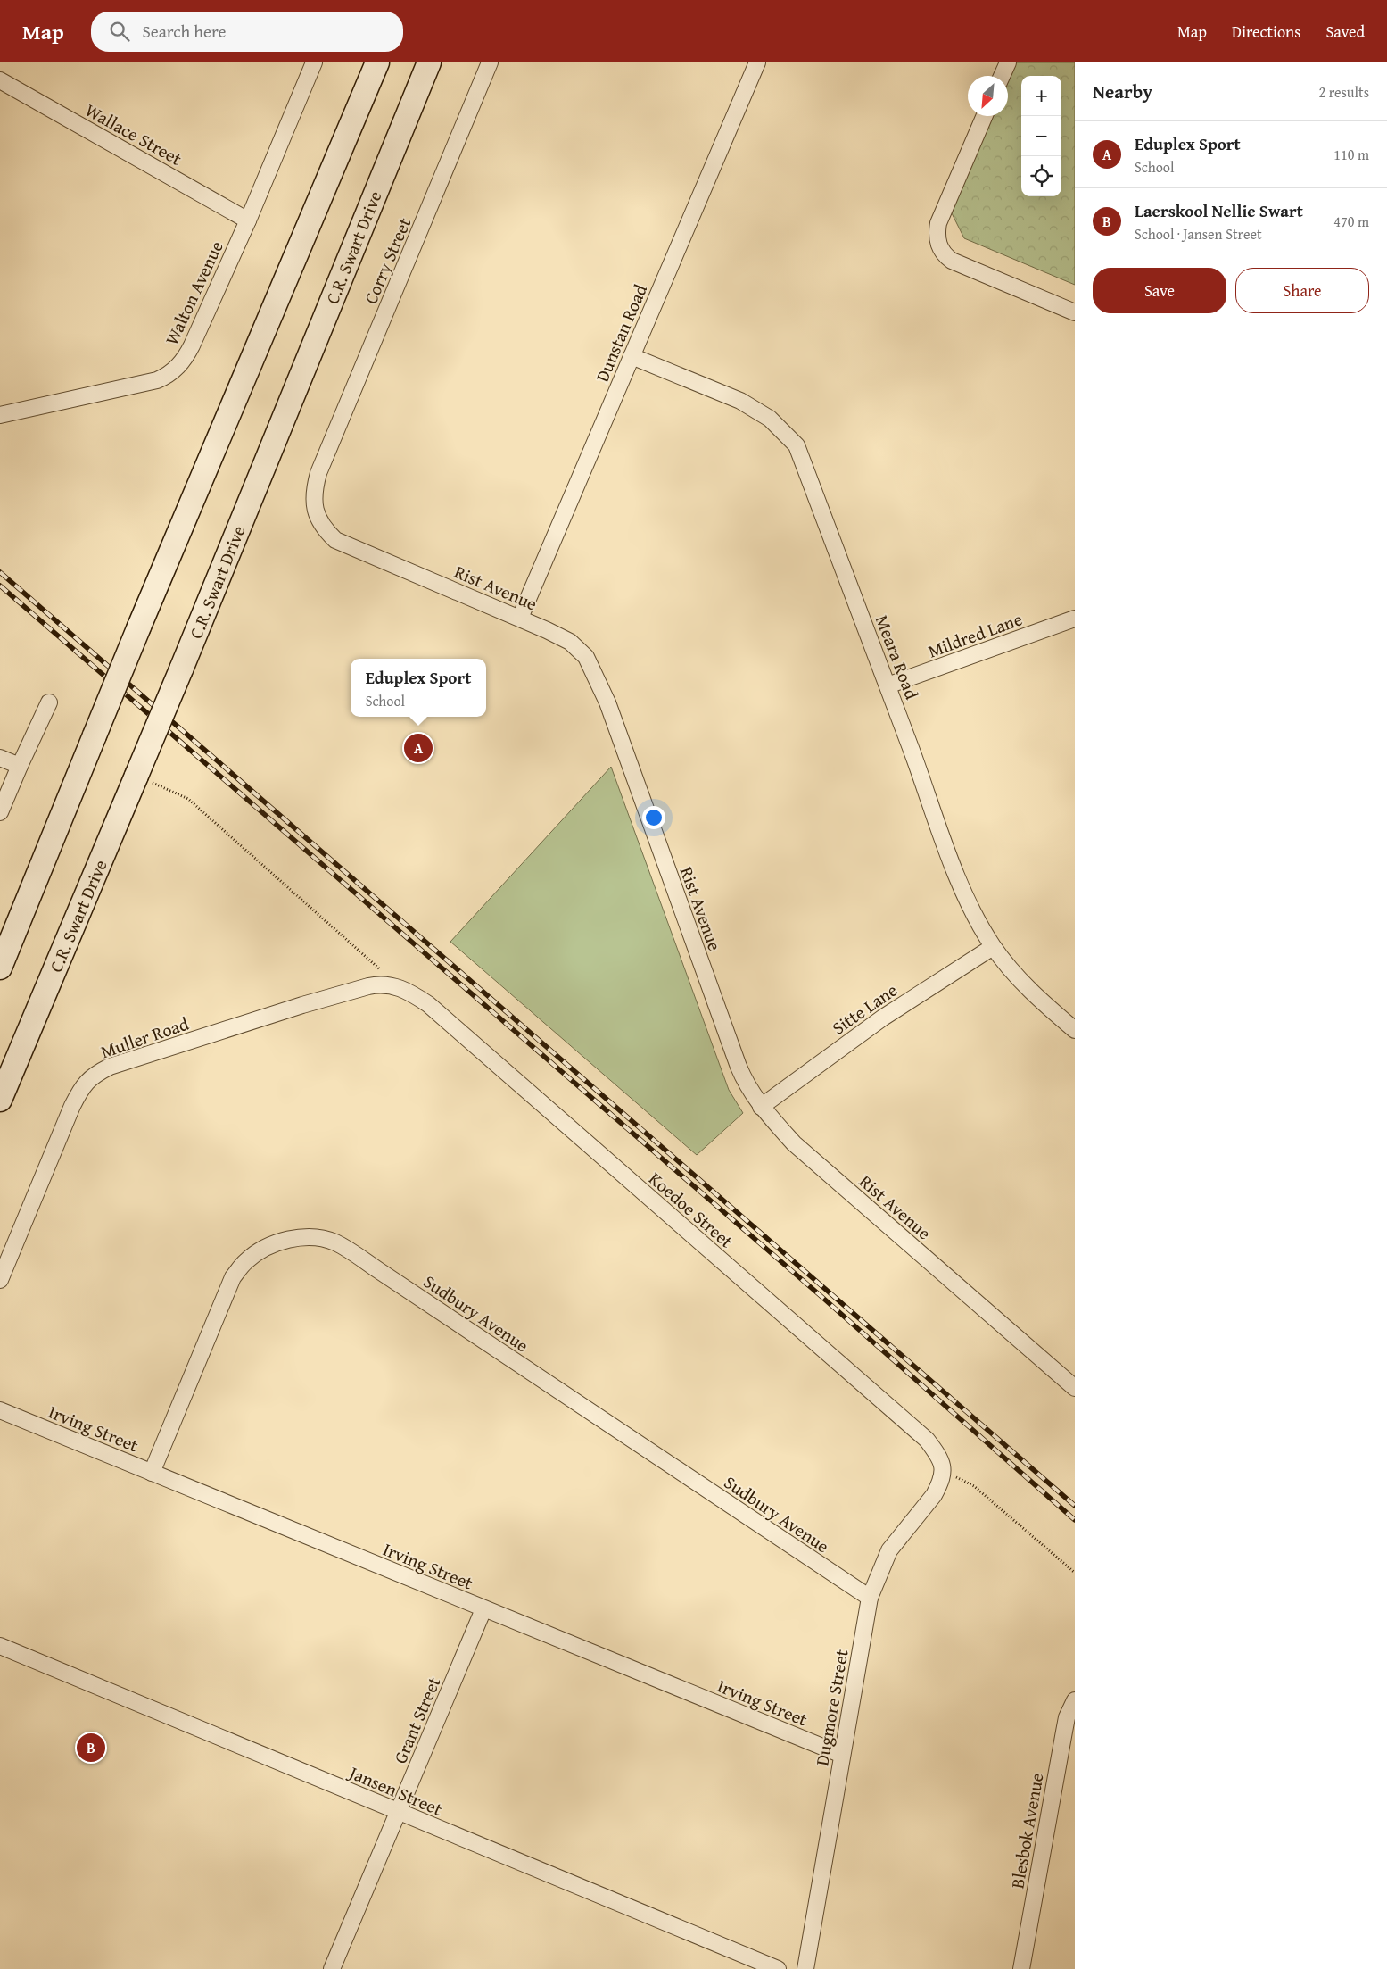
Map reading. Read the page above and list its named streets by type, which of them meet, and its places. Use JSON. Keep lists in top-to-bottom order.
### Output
{
  "streets": {
    "main road": ["C.R. Swart Drive"],
    "street": [
      "Wallace Street",
      "Corry Street",
      "Walton Avenue",
      "Dunstan Road",
      "Rist Avenue",
      "Mildred Lane",
      "Meara Road",
      "Sitte Lane",
      "Muller Road",
      "Koedoe Street",
      "Sudbury Avenue",
      "Irving Street",
      "Dugmore Street",
      "Grant Street",
      "Jansen Street",
      "Blesbok Avenue"
    ]
  },
  "crossings": [
    ["Wallace Street", "Walton Avenue"],
    ["Corry Street", "Rist Avenue"],
    ["Dunstan Road", "Rist Avenue"],
    ["Dunstan Road", "Meara Road"],
    ["Rist Avenue", "Sitte Lane"],
    ["Mildred Lane", "Meara Road"],
    ["Meara Road", "Sitte Lane"],
    ["Muller Road", "Koedoe Street"],
    ["Koedoe Street", "Dugmore Street"],
    ["Sudbury Avenue", "Irving Street"],
    ["Sudbury Avenue", "Dugmore Street"],
    ["Irving Street", "Dugmore Street"],
    ["Irving Street", "Grant Street"],
    ["Grant Street", "Jansen Street"]
  ],
  "north": "bottom left",
  "page": {
    "header": "Map",
    "search": "Search here",
    "nav": ["Map", "Directions", "Saved"],
    "heading": ["Nearby", "2 results"],
    "map_buttons": ["+", "−"],
    "list": [
      {
        "mark": "A",
        "name": "Eduplex Sport",
        "note": "School",
        "value": "110 m"
      },
      {
        "mark": "B",
        "name": "Laerskool Nellie Swart",
        "note": "School · Jansen Street",
        "value": "470 m"
      }
    ],
    "buttons": ["Save", "Share"],
    "popup": ["Eduplex Sport", "School"],
    "pins": ["A", "B"]
  }
}
